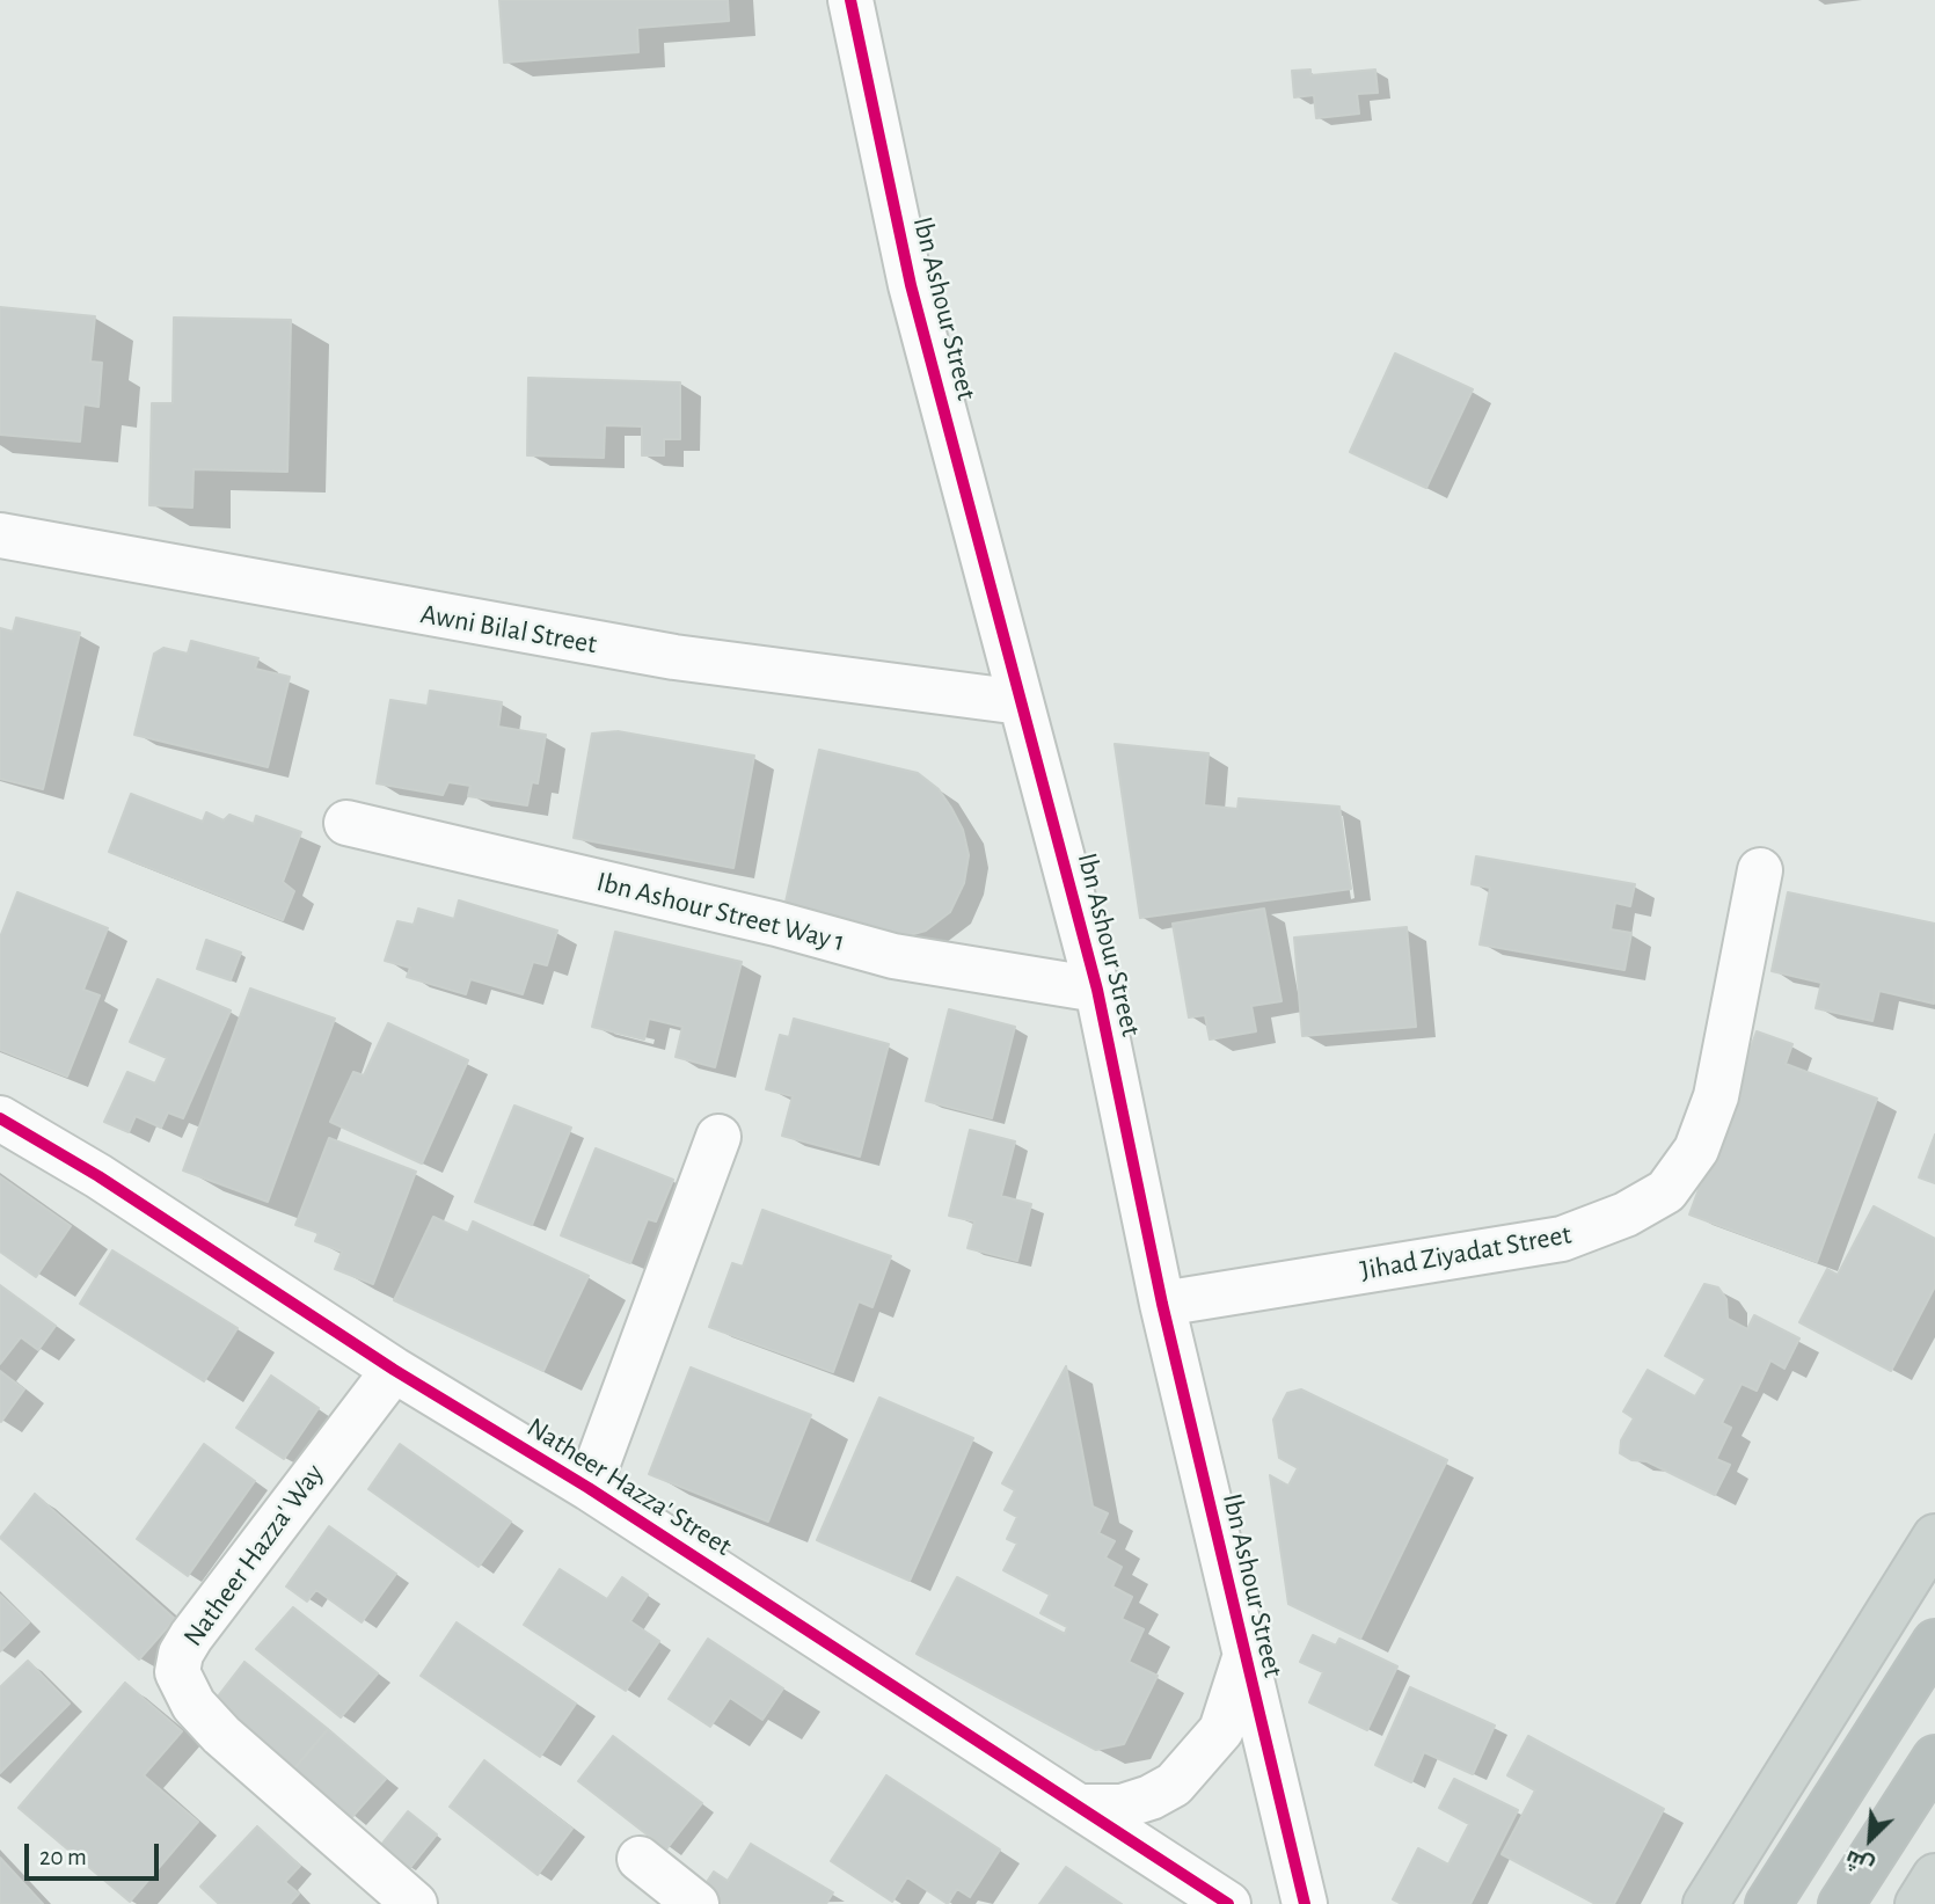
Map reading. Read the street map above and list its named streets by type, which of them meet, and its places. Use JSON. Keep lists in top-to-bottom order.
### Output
{
  "streets": {
    "street": [
      "Ibn Ashour Street",
      "Awni Bilal Street",
      "Ibn Ashour Street Way 1",
      "Jihad Ziyadat Street",
      "Natheer Hazza' Street",
      "Natheer Hazza' Way"
    ]
  },
  "crossings": [
    ["Ibn Ashour Street", "Awni Bilal Street"],
    ["Ibn Ashour Street", "Ibn Ashour Street Way 1"],
    ["Ibn Ashour Street", "Jihad Ziyadat Street"],
    ["Natheer Hazza' Street", "Natheer Hazza' Way"]
  ],
  "scale_bar": "20 m",
  "north": "bottom left"
}
